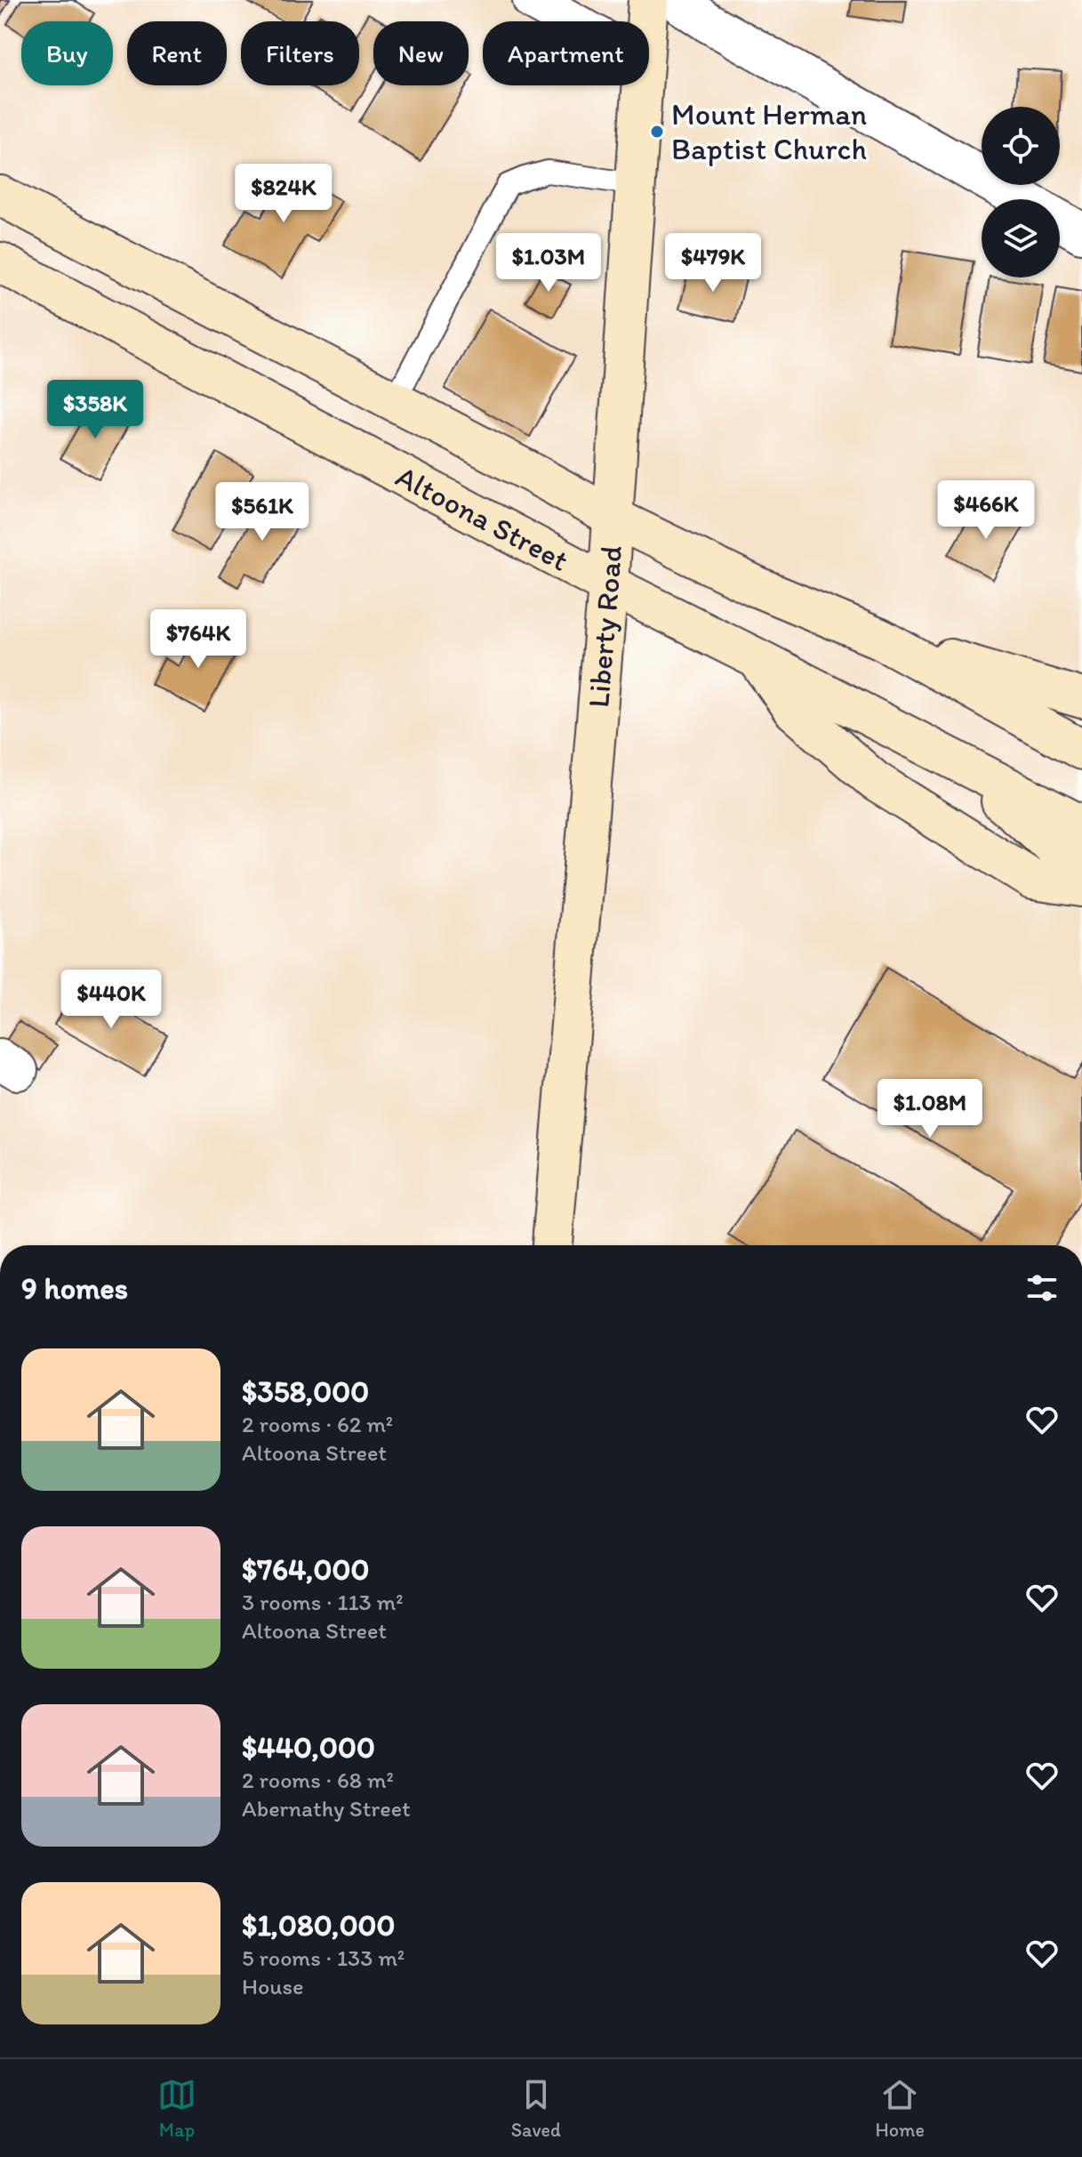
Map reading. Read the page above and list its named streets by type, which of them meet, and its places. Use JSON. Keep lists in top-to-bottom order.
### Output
{
  "streets": {
    "main road": ["Altoona Street", "Liberty Road"]
  },
  "crossings": [
    ["Altoona Street", "Liberty Road"]
  ],
  "places": ["Mount Herman Baptist Church"],
  "page": {
    "chip": [
      "Buy",
      "Rent",
      "Filters",
      "New",
      "Apartment"
    ],
    "price": [
      "$824K",
      "$1.03M",
      "$479K",
      "$358K",
      "$466K",
      "$561K",
      "$764K",
      "$440K",
      "$1.08M"
    ],
    "heading": "9 homes",
    "list": [
      {
        "name": "$358,000",
        "note": "2 rooms · 62 m² · Altoona Street"
      },
      {
        "name": "$764,000",
        "note": "3 rooms · 113 m² · Altoona Street"
      },
      {
        "name": "$440,000",
        "note": "2 rooms · 68 m² · Abernathy Street"
      },
      {
        "name": "$1,080,000",
        "note": "5 rooms · 133 m² · House"
      }
    ],
    "tabs": ["Map", "Saved", "Home"]
  }
}
